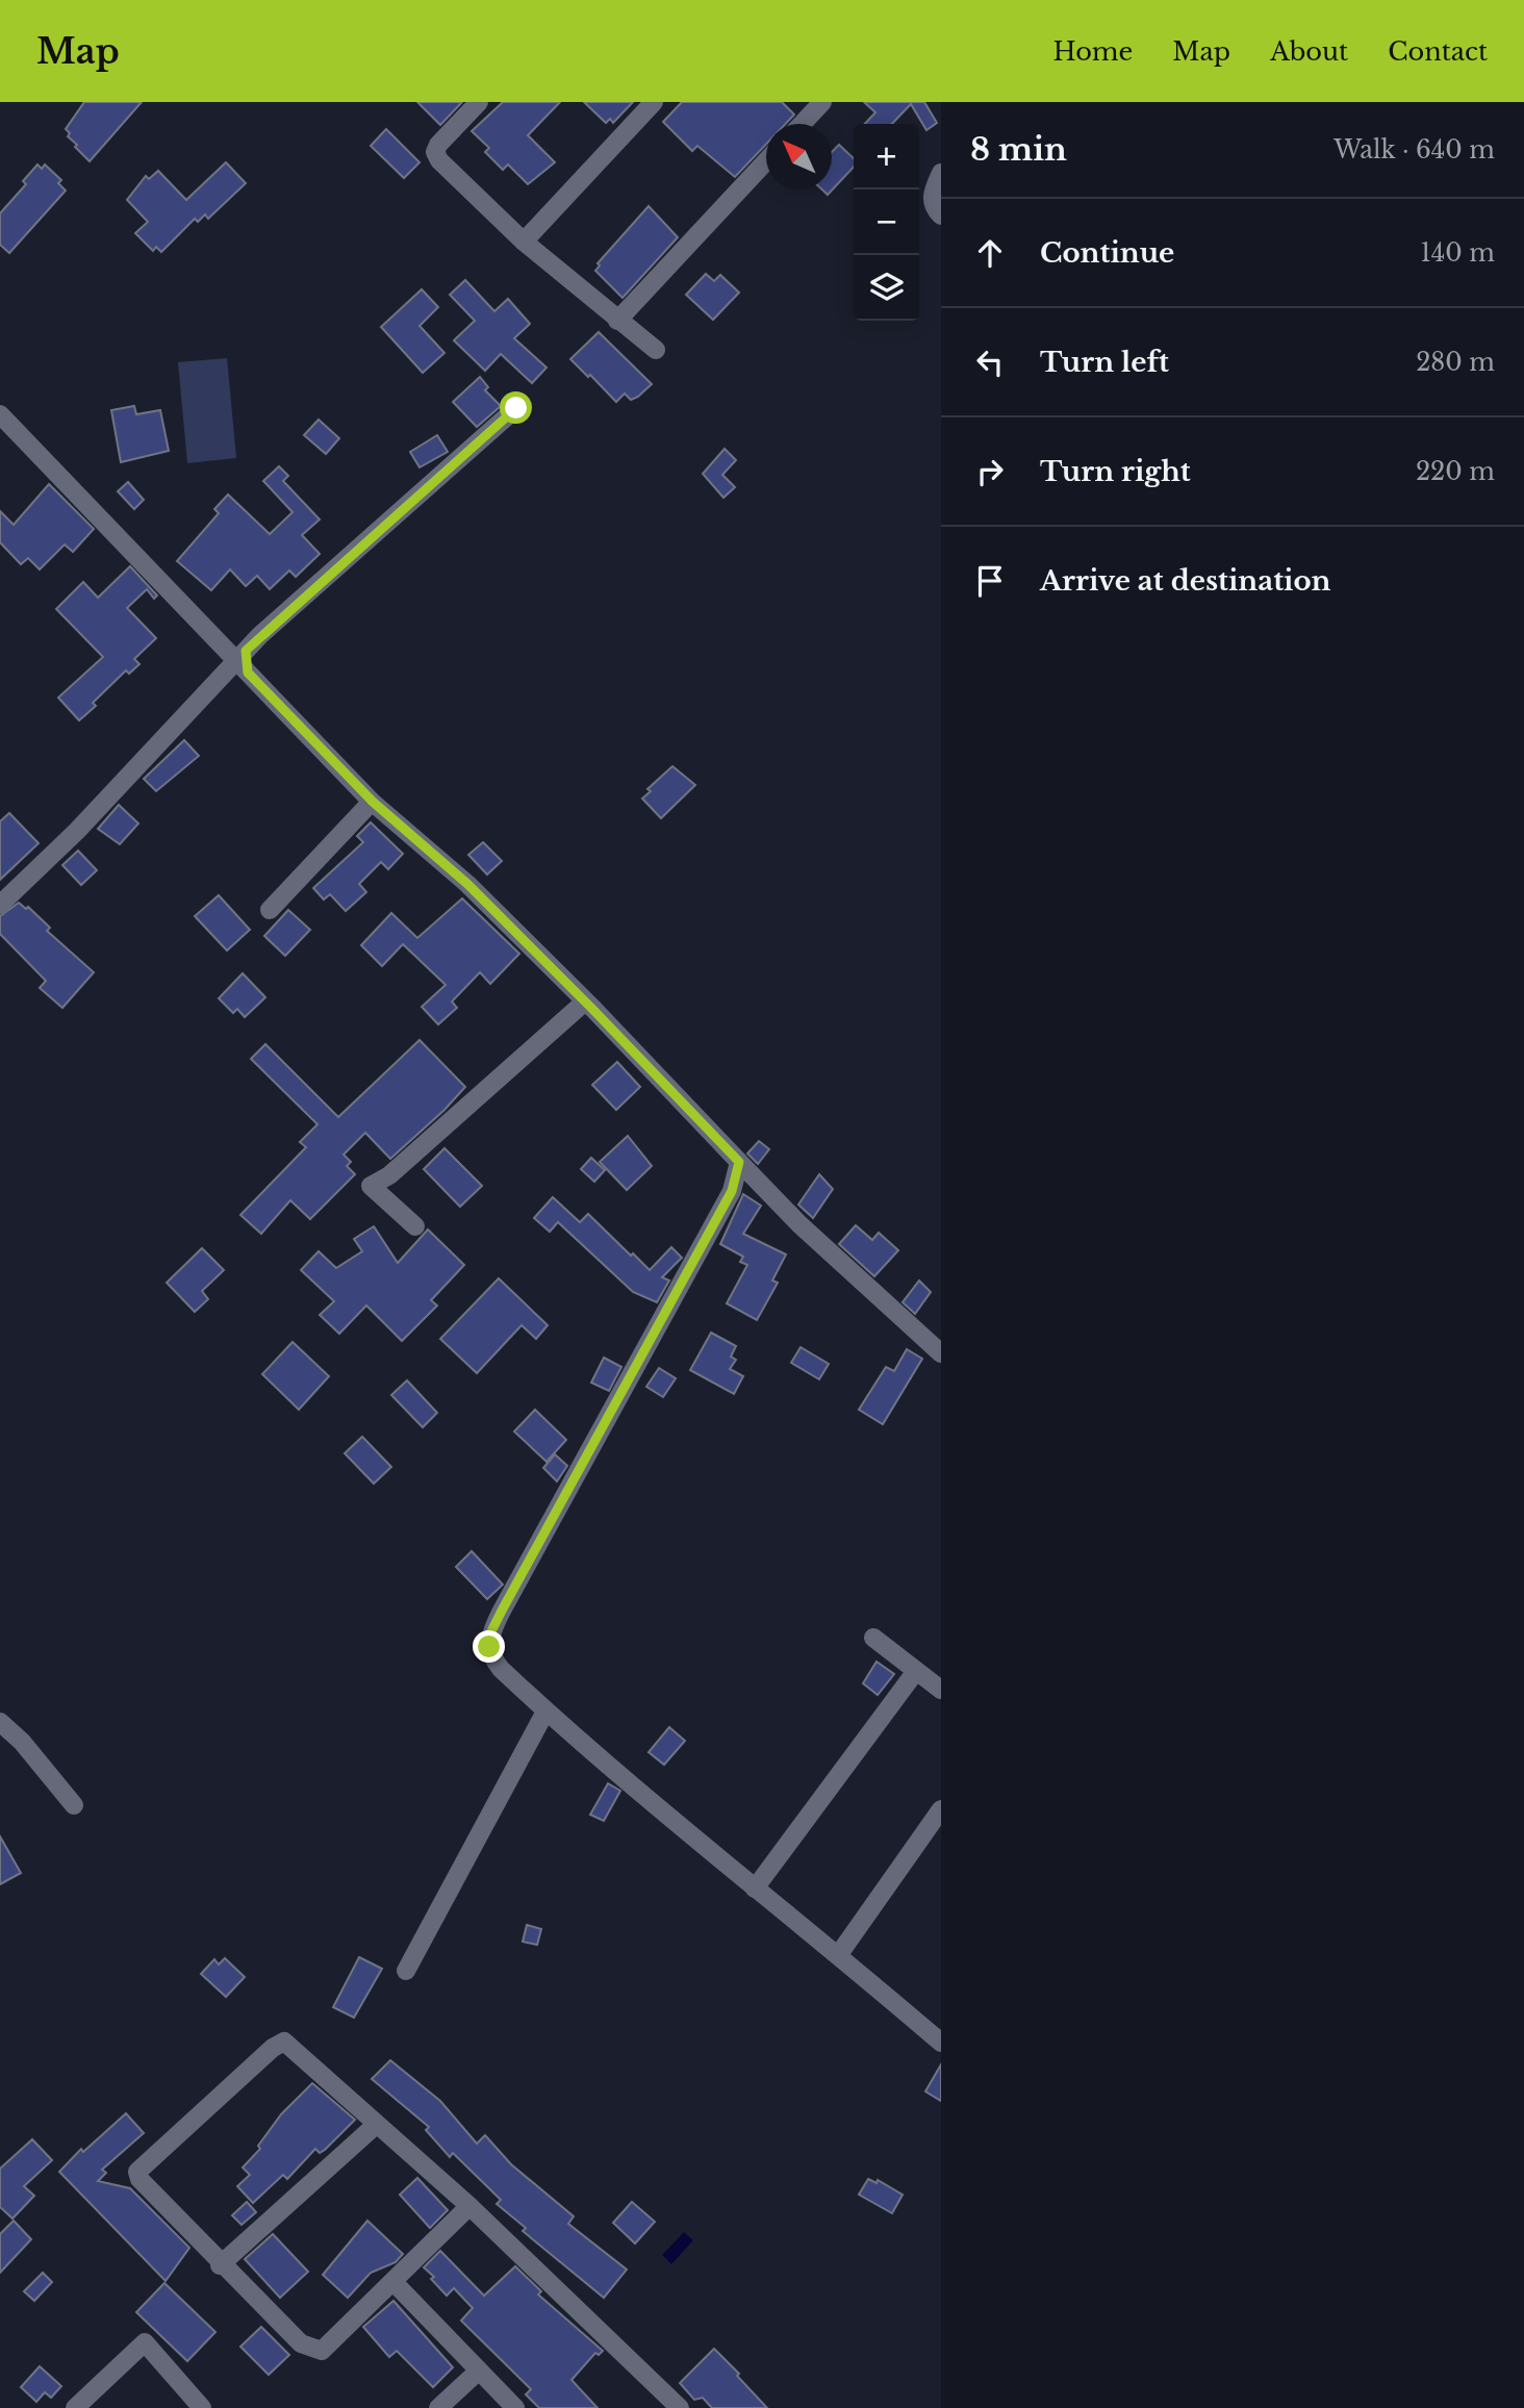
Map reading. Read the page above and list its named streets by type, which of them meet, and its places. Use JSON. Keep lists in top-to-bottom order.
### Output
{
  "north": "top left",
  "page": {
    "header": "Map",
    "nav": [
      "Home",
      "Map",
      "About",
      "Contact"
    ],
    "heading": ["8 min", "Walk · 640 m"],
    "map_buttons": ["+", "−"],
    "list": [
      ["Continue", "140 m"],
      ["Turn left", "280 m"],
      ["Turn right", "220 m"],
      "Arrive at destination"
    ]
  }
}
